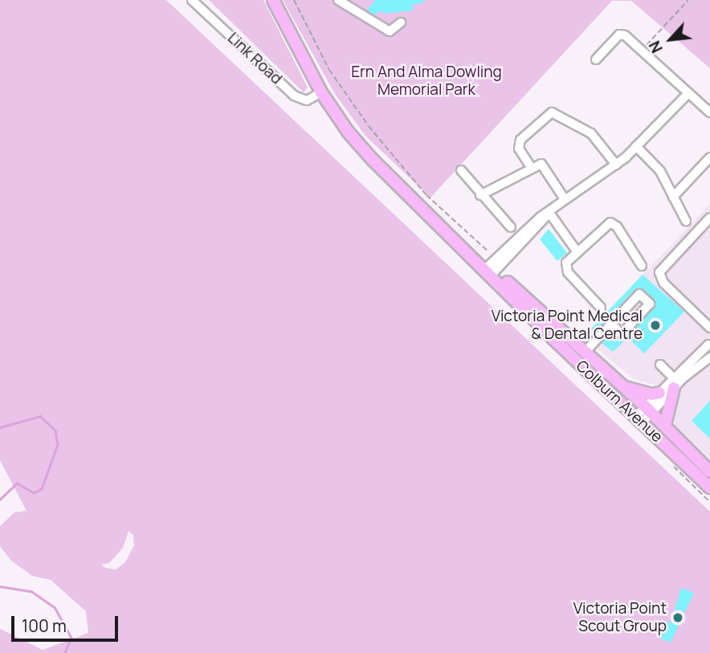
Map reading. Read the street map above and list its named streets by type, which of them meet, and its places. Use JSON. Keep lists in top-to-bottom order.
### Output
{
  "streets": {
    "main road": ["Colburn Avenue"],
    "street": ["Link Road"]
  },
  "crossings": [
    ["Link Road", "Colburn Avenue"]
  ],
  "parks": ["Ern And Alma Dowling Memorial Park"],
  "places": ["Victoria Point Medical & Dental Centre", "Victoria Point Scout Group"],
  "scale_bar": "100 m",
  "north": "bottom left"
}
